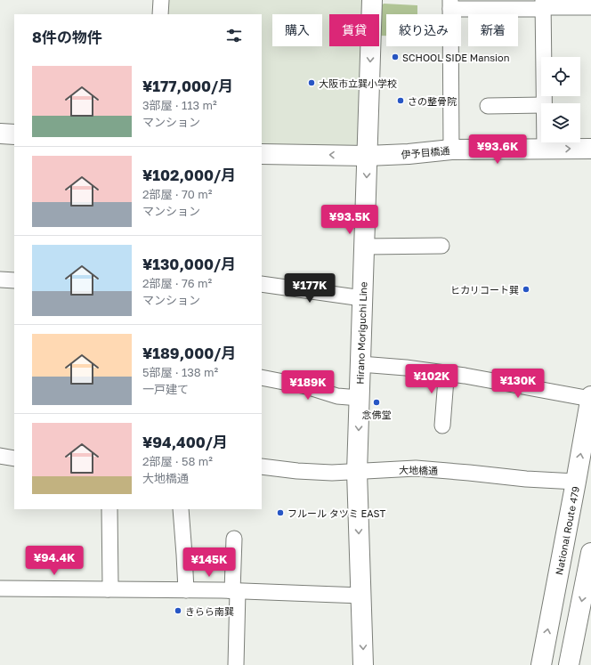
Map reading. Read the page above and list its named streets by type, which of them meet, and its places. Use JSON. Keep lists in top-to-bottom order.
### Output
{
  "streets": {
    "main road": ["伊予目橋通", "Hirano Moriguchi Line", "National Route 479"],
    "street": ["大地橋通"]
  },
  "crossings": [
    ["伊予目橋通", "Hirano Moriguchi Line"],
    ["Hirano Moriguchi Line", "大地橋通"],
    ["大地橋通", "National Route 479"]
  ],
  "one_way": ["Hirano Moriguchi Line"],
  "places": [
    "SCHOOL SIDE Mansion",
    "大阪市立巽小学校",
    "さの整骨院",
    "ヒカリコート巽",
    "念佛堂",
    "フルール タツミ EAST",
    "きらら南巽"
  ],
  "page": {
    "chip": [
      "購入",
      "賃貸",
      "絞り込み",
      "新着"
    ],
    "heading": "8件の物件",
    "list": [
      {
        "name": "¥177,000/月",
        "note": "3部屋 · 113 m² · マンション"
      },
      {
        "name": "¥102,000/月",
        "note": "2部屋 · 70 m² · マンション"
      },
      {
        "name": "¥130,000/月",
        "note": "2部屋 · 76 m² · マンション"
      },
      {
        "name": "¥189,000/月",
        "note": "5部屋 · 138 m² · 一戸建て"
      },
      {
        "name": "¥94,400/月",
        "note": "2部屋 · 58 m² · 大地橋通"
      }
    ],
    "price": [
      "¥93.6K",
      "¥93.5K",
      "¥177K",
      "¥102K",
      "¥130K",
      "¥189K",
      "¥94.4K",
      "¥145K"
    ]
  }
}
